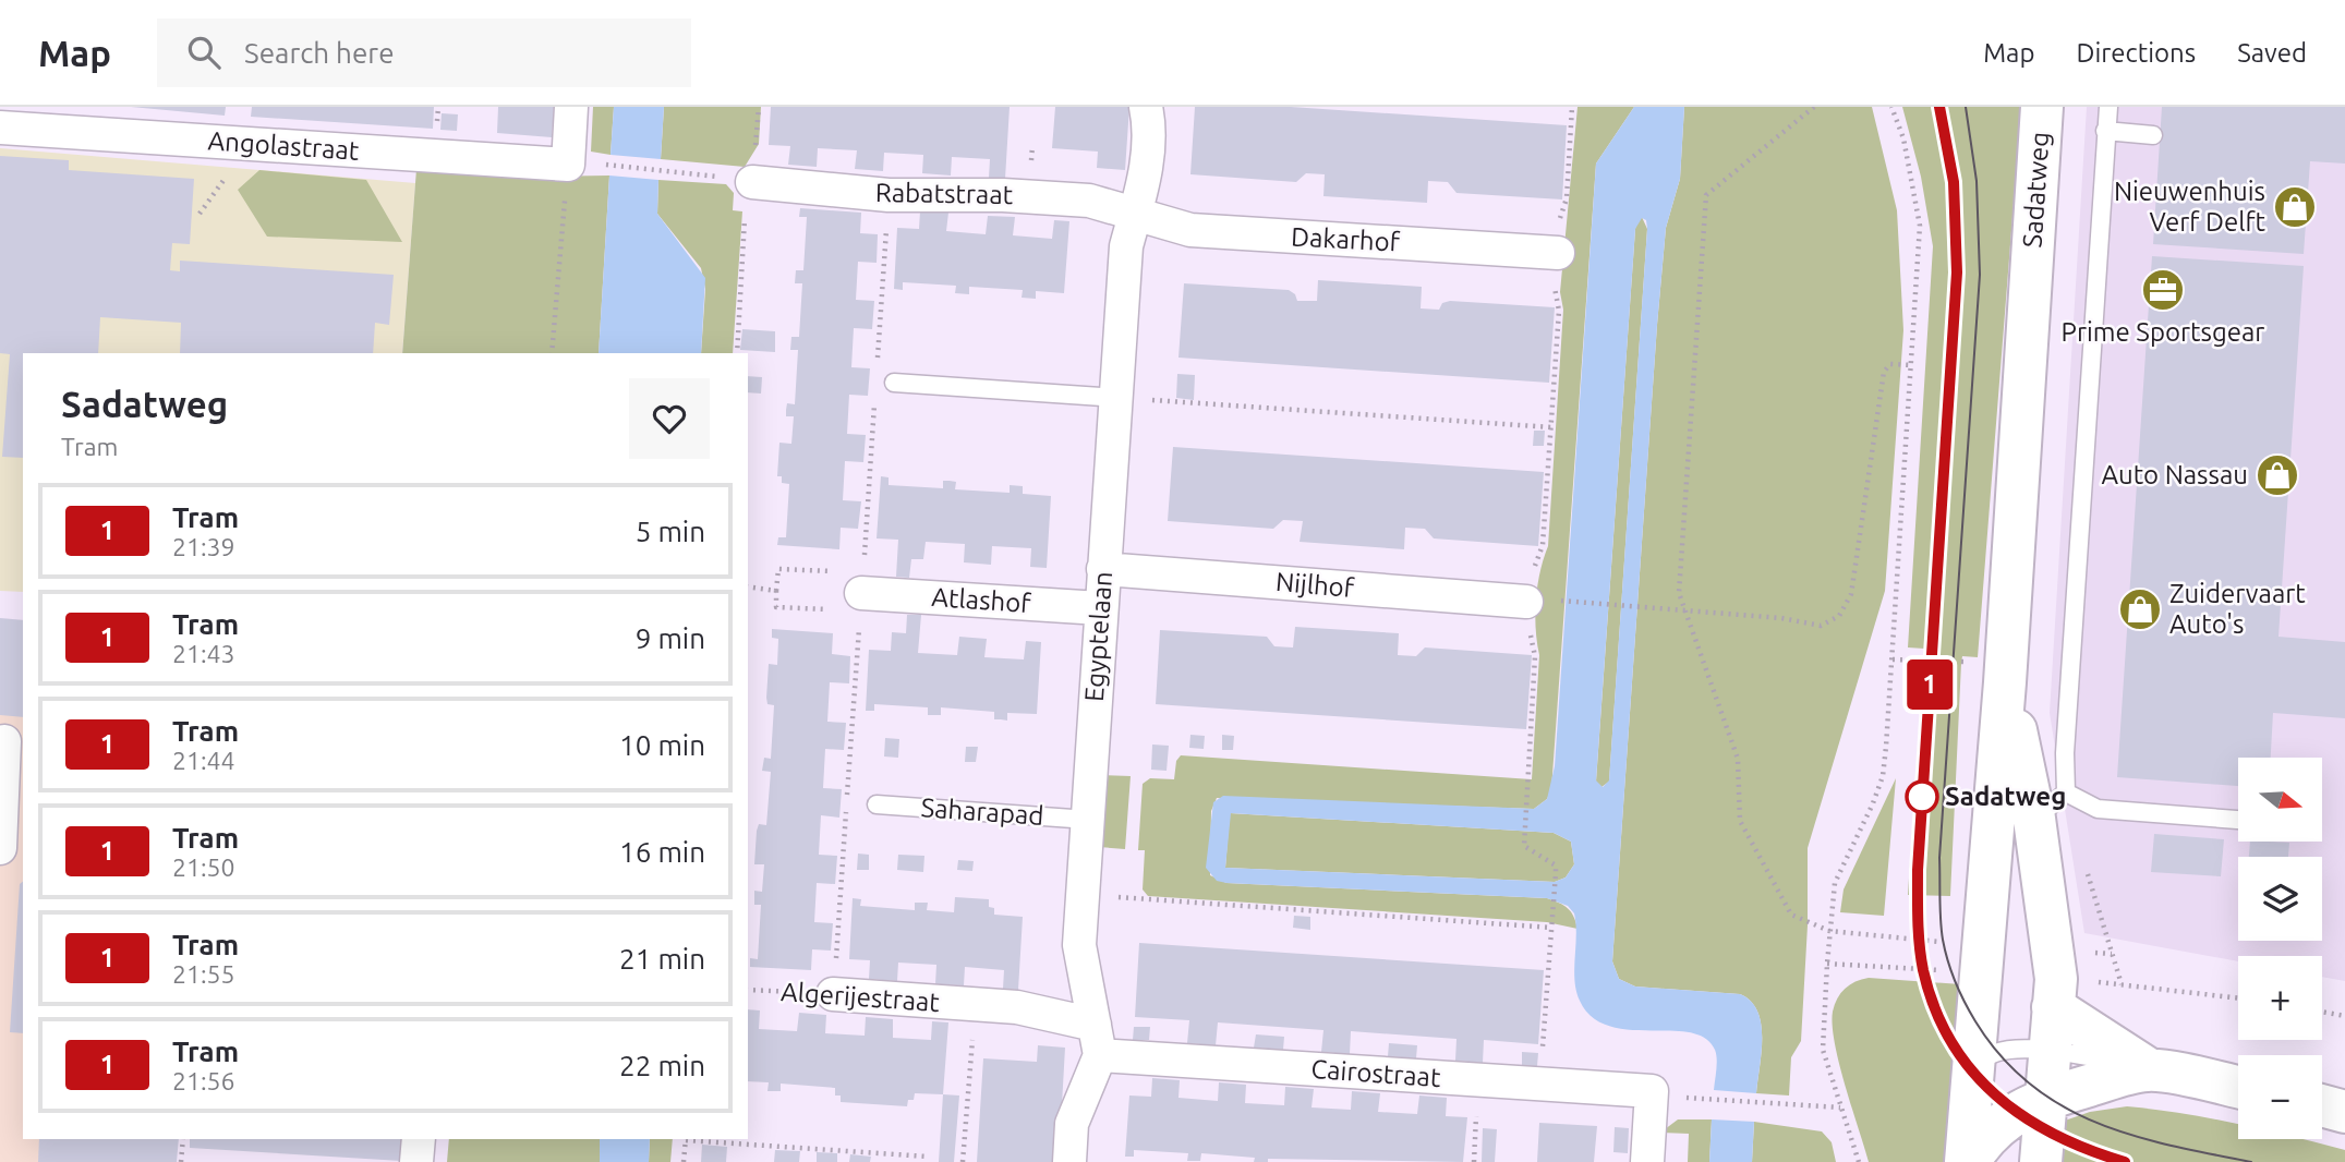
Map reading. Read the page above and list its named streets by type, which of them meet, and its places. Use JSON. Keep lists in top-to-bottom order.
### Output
{
  "streets": {
    "street": [
      "Angolastraat",
      "Sadatweg",
      "Rabatstraat",
      "Dakarhof",
      "Nijlhof",
      "Atlashof",
      "Egyptelaan",
      "Algerijestraat",
      "Cairostraat"
    ],
    "lane": ["Saharapad"]
  },
  "crossings": [
    ["Rabatstraat", "Dakarhof"],
    ["Rabatstraat", "Egyptelaan"],
    ["Dakarhof", "Egyptelaan"],
    ["Nijlhof", "Egyptelaan"],
    ["Atlashof", "Egyptelaan"],
    ["Egyptelaan", "Saharapad"],
    ["Egyptelaan", "Algerijestraat"],
    ["Egyptelaan", "Cairostraat"],
    ["Algerijestraat", "Cairostraat"]
  ],
  "places": {
    "shop": ["Nieuwenhuis Verf Delft", "Auto Nassau", "Zuidervaart Auto's"],
    "office": ["Prime Sportsgear"],
    "other": ["Sadatweg"]
  },
  "lines": ["tram line 1"],
  "north": "right",
  "page": {
    "header": "Map",
    "search": "Search here",
    "nav": ["Map", "Directions", "Saved"],
    "on_map": "1",
    "heading": ["Sadatweg", "Tram"],
    "list": [
      {
        "mark": "1",
        "name": "Tram",
        "note": "21:39",
        "value": "5 min"
      },
      {
        "mark": "1",
        "name": "Tram",
        "note": "21:43",
        "value": "9 min"
      },
      {
        "mark": "1",
        "name": "Tram",
        "note": "21:44",
        "value": "10 min"
      },
      {
        "mark": "1",
        "name": "Tram",
        "note": "21:50",
        "value": "16 min"
      },
      {
        "mark": "1",
        "name": "Tram",
        "note": "21:55",
        "value": "21 min"
      },
      {
        "mark": "1",
        "name": "Tram",
        "note": "21:56",
        "value": "22 min"
      }
    ],
    "map_buttons": ["+", "−"]
  }
}
